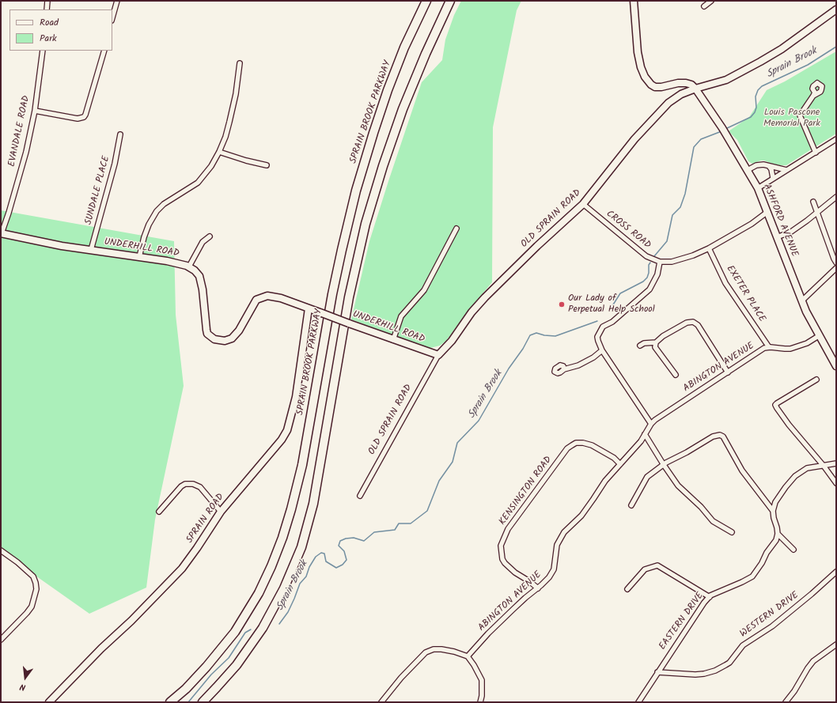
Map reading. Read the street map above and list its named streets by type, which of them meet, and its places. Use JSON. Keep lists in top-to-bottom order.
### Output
{
  "streets": {
    "highway": ["SPRAIN BROOK PARKWAY"],
    "street": [
      "EVANDALE ROAD",
      "SUNDALE PLACE",
      "OLD SPRAIN ROAD",
      "ASHFORD AVENUE",
      "CROSS ROAD",
      "UNDERHILL ROAD",
      "EXETER PLACE",
      "ABINGTON AVENUE",
      "KENSINGTON ROAD",
      "SPRAIN ROAD",
      "WESTERN DRIVE",
      "EASTERN DRIVE"
    ]
  },
  "crossings": [
    ["EVANDALE ROAD", "UNDERHILL ROAD"],
    ["SUNDALE PLACE", "UNDERHILL ROAD"],
    ["OLD SPRAIN ROAD", "ASHFORD AVENUE"],
    ["OLD SPRAIN ROAD", "CROSS ROAD"],
    ["OLD SPRAIN ROAD", "UNDERHILL ROAD"],
    ["ASHFORD AVENUE", "CROSS ROAD"],
    ["ASHFORD AVENUE", "ABINGTON AVENUE"],
    ["CROSS ROAD", "EXETER PLACE"],
    ["UNDERHILL ROAD", "SPRAIN ROAD"],
    ["EXETER PLACE", "ABINGTON AVENUE"],
    ["ABINGTON AVENUE", "KENSINGTON ROAD"],
    ["WESTERN DRIVE", "EASTERN DRIVE"]
  ],
  "water": ["Sprain Brook"],
  "parks": ["Louis Pascone Memorial Park"],
  "places": ["Our Lady of Perpetual Help School"],
  "legend": ["Road", "Park"],
  "north": "bottom"
}
